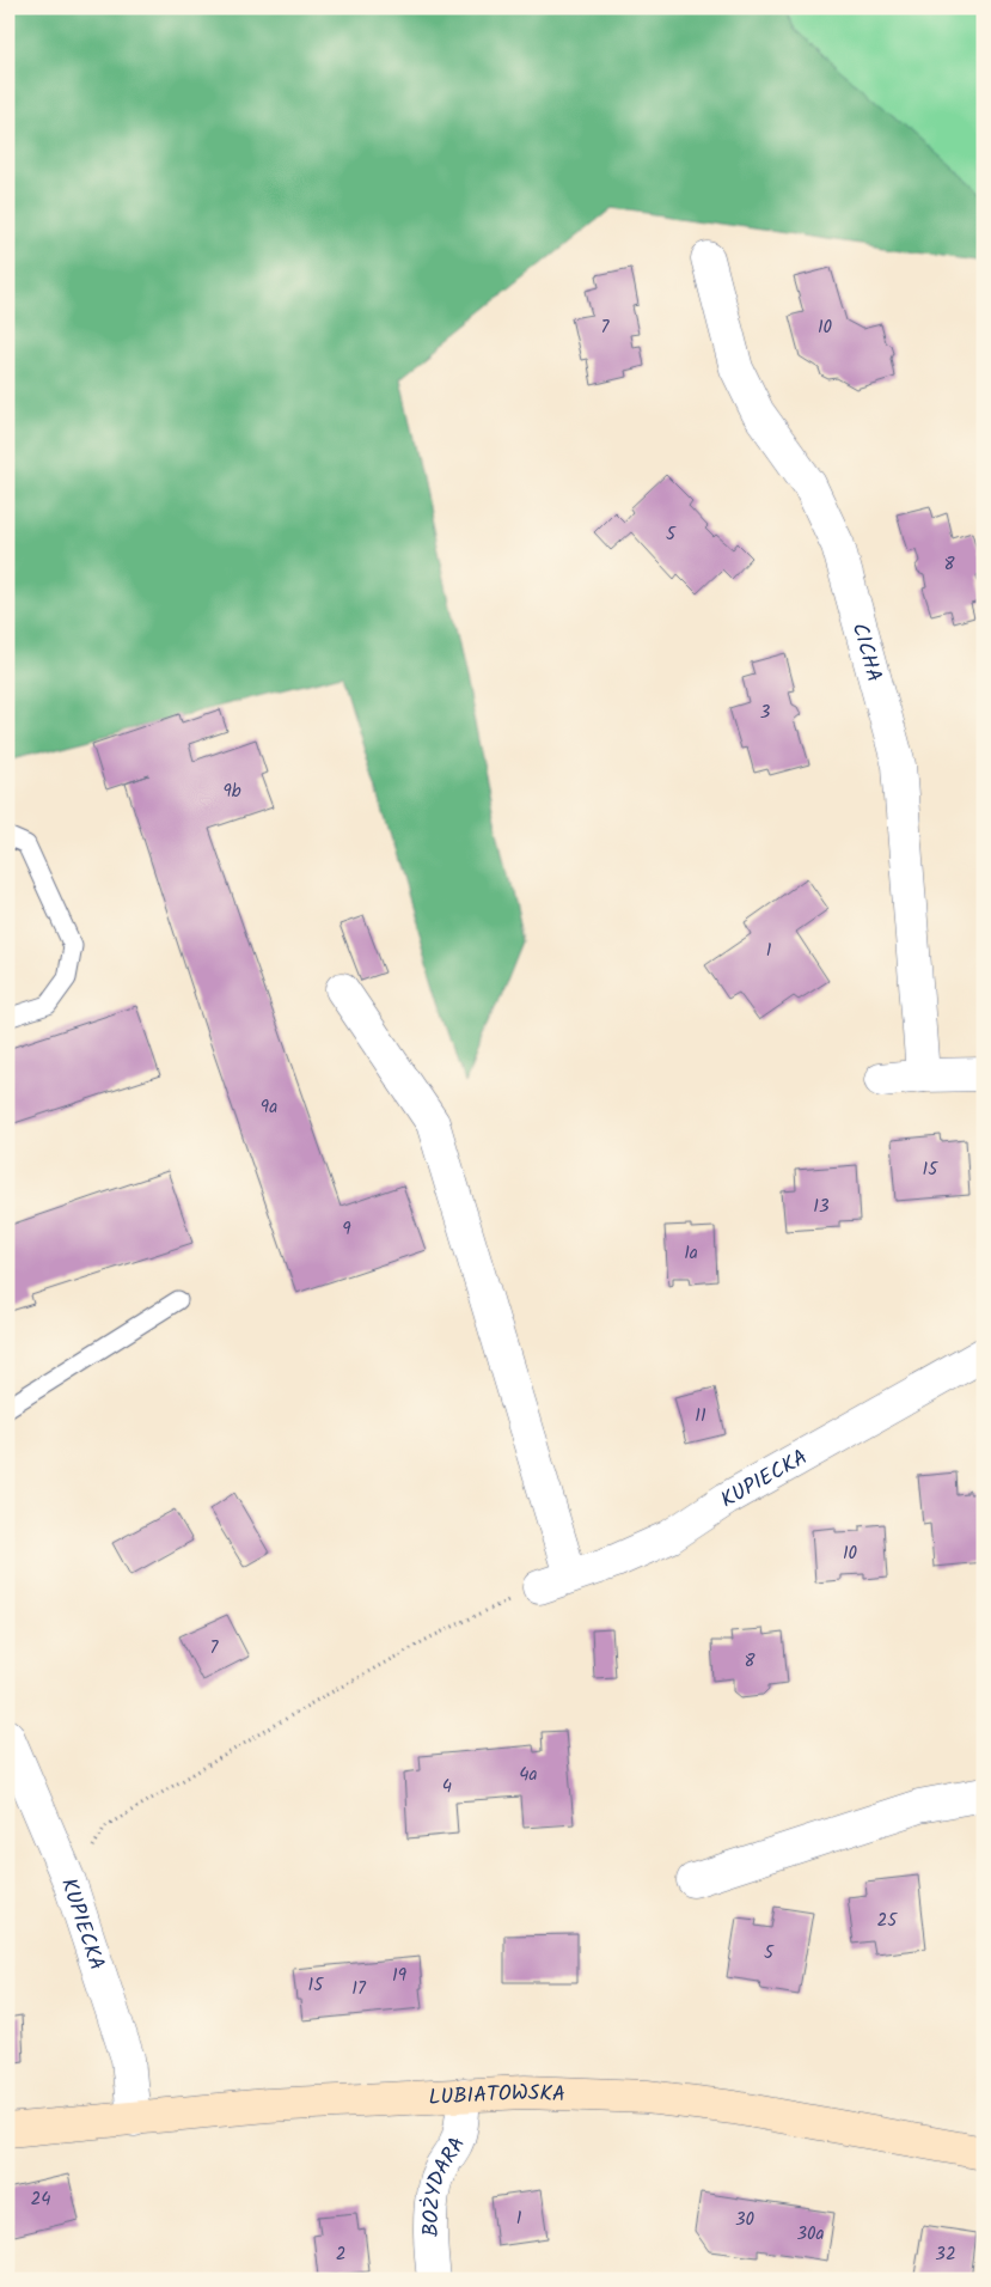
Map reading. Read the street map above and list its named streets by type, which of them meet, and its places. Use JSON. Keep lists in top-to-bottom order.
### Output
{
  "streets": {
    "street": [
      "CICHA",
      "KUPIECKA",
      "LUBIATOWSKA",
      "BOŻYDARA"
    ]
  },
  "crossings": [
    ["KUPIECKA", "LUBIATOWSKA"],
    ["LUBIATOWSKA", "BOŻYDARA"]
  ],
  "house_numbers": [
    "7",
    "10",
    "5",
    "8",
    "3",
    "9b",
    "1",
    "9a",
    "15",
    "13",
    "9",
    "1a",
    "11",
    "10",
    "7",
    "8",
    "4a",
    "4",
    "25",
    "5",
    "19",
    "15",
    "17",
    "24",
    "1",
    "30",
    "30a",
    "2",
    "32"
  ]
}
